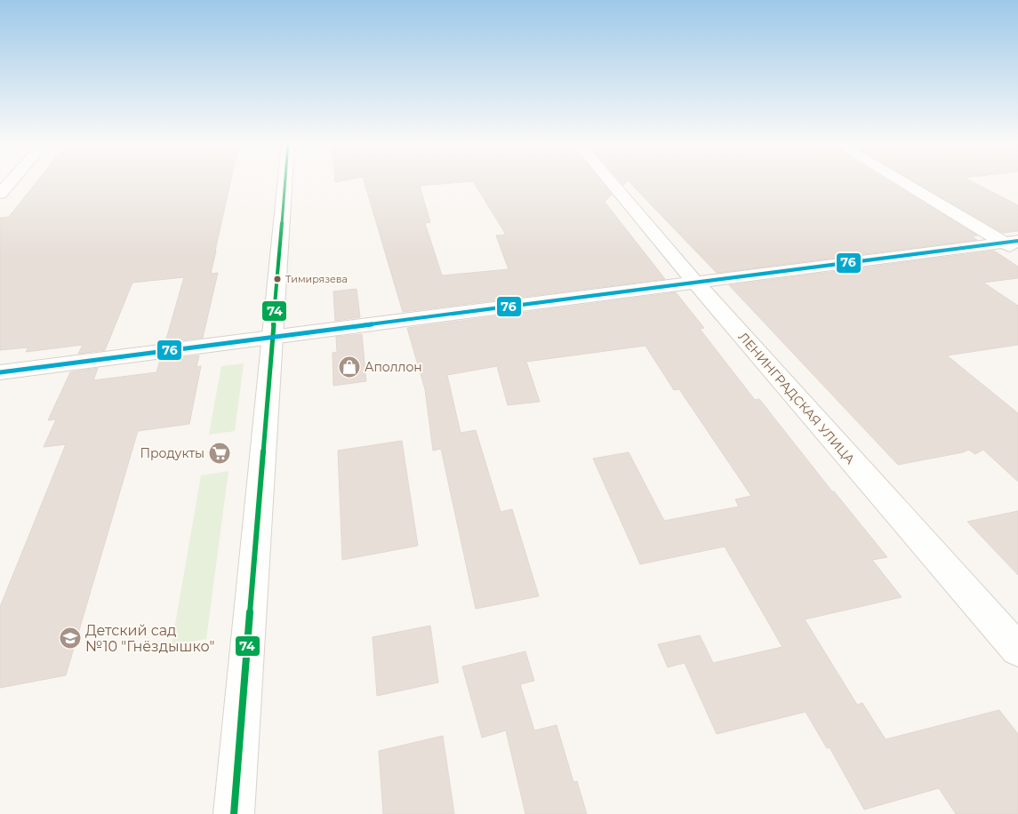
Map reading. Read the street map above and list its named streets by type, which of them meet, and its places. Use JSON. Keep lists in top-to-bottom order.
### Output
{
  "streets": {
    "street": ["ЛЕНИНГРАДСКАЯ УЛИЦА"]
  },
  "places": {
    "other": ["Тимирязева"],
    "shop": ["Аполлон"],
    "supermarket": ["Продукты"],
    "school or university": ["Детский сад №10 \"Гнёздышко\""]
  },
  "lines": ["transit line 74", "transit line 76"]
}
